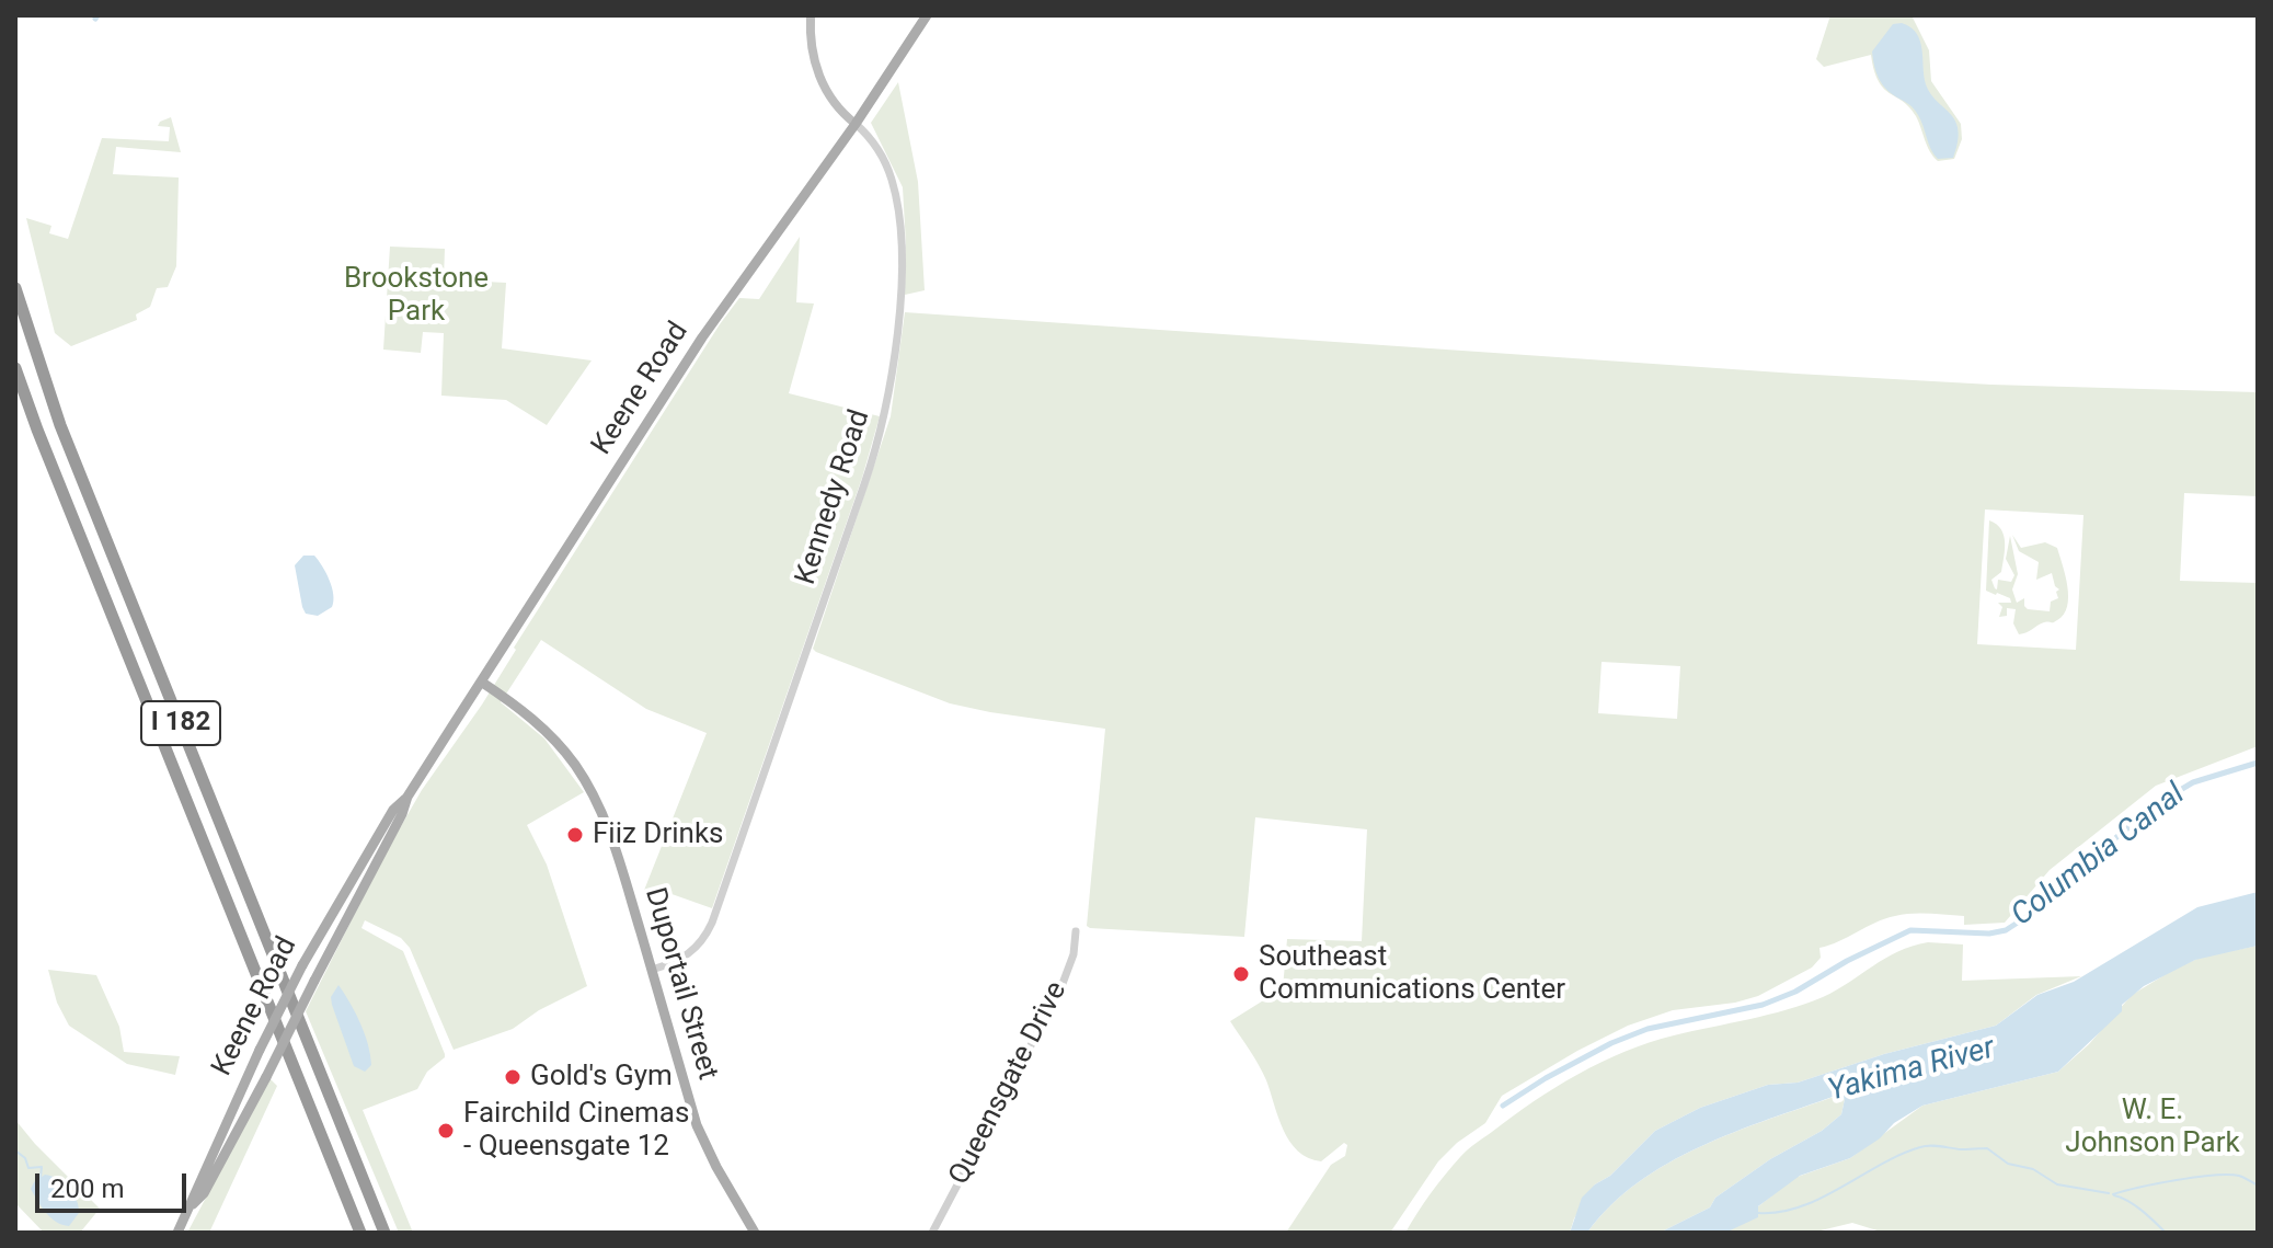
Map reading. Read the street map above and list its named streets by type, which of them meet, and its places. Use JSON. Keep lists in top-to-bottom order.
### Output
{
  "streets": {
    "highway": ["I 182"],
    "main road": ["Keene Road", "Kennedy Road", "Duportail Street"],
    "street": ["Queensgate Drive"]
  },
  "crossings": [
    ["Keene Road", "Kennedy Road"],
    ["Keene Road", "Duportail Street"],
    ["Kennedy Road", "Duportail Street"]
  ],
  "water": ["Columbia Canal", "Yakima River"],
  "parks": ["Brookstone Park", "W. E. Johnson Park"],
  "places": [
    "Fiiz Drinks",
    "Southeast Communications Center",
    "Gold's Gym",
    "Fairchild Cinemas - Queensgate 12"
  ],
  "scale_bar": "200 m"
}
